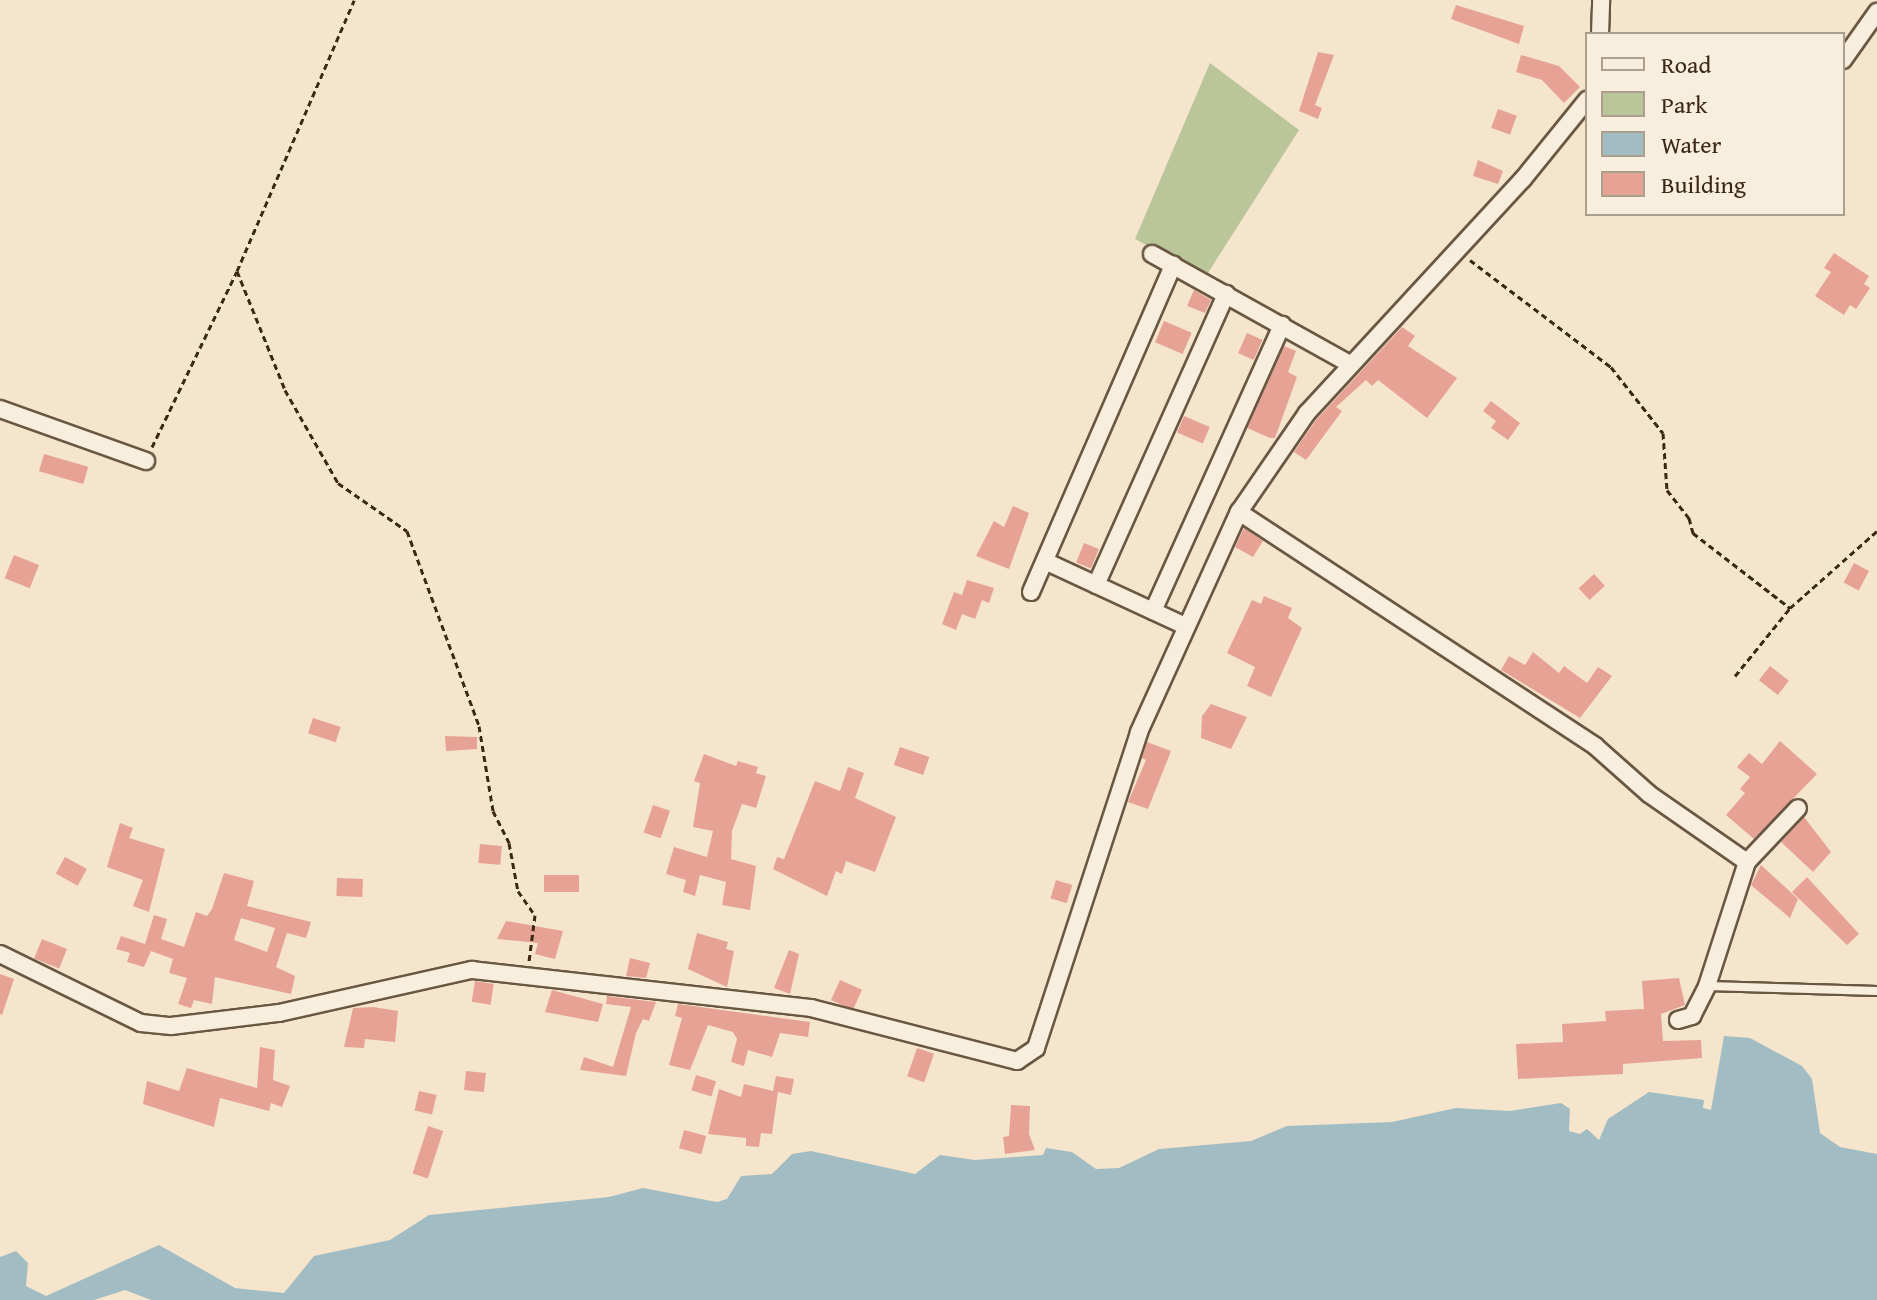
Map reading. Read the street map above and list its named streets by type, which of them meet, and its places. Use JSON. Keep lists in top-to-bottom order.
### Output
{
  "legend": [
    "Road",
    "Park",
    "Water",
    "Building"
  ]
}
